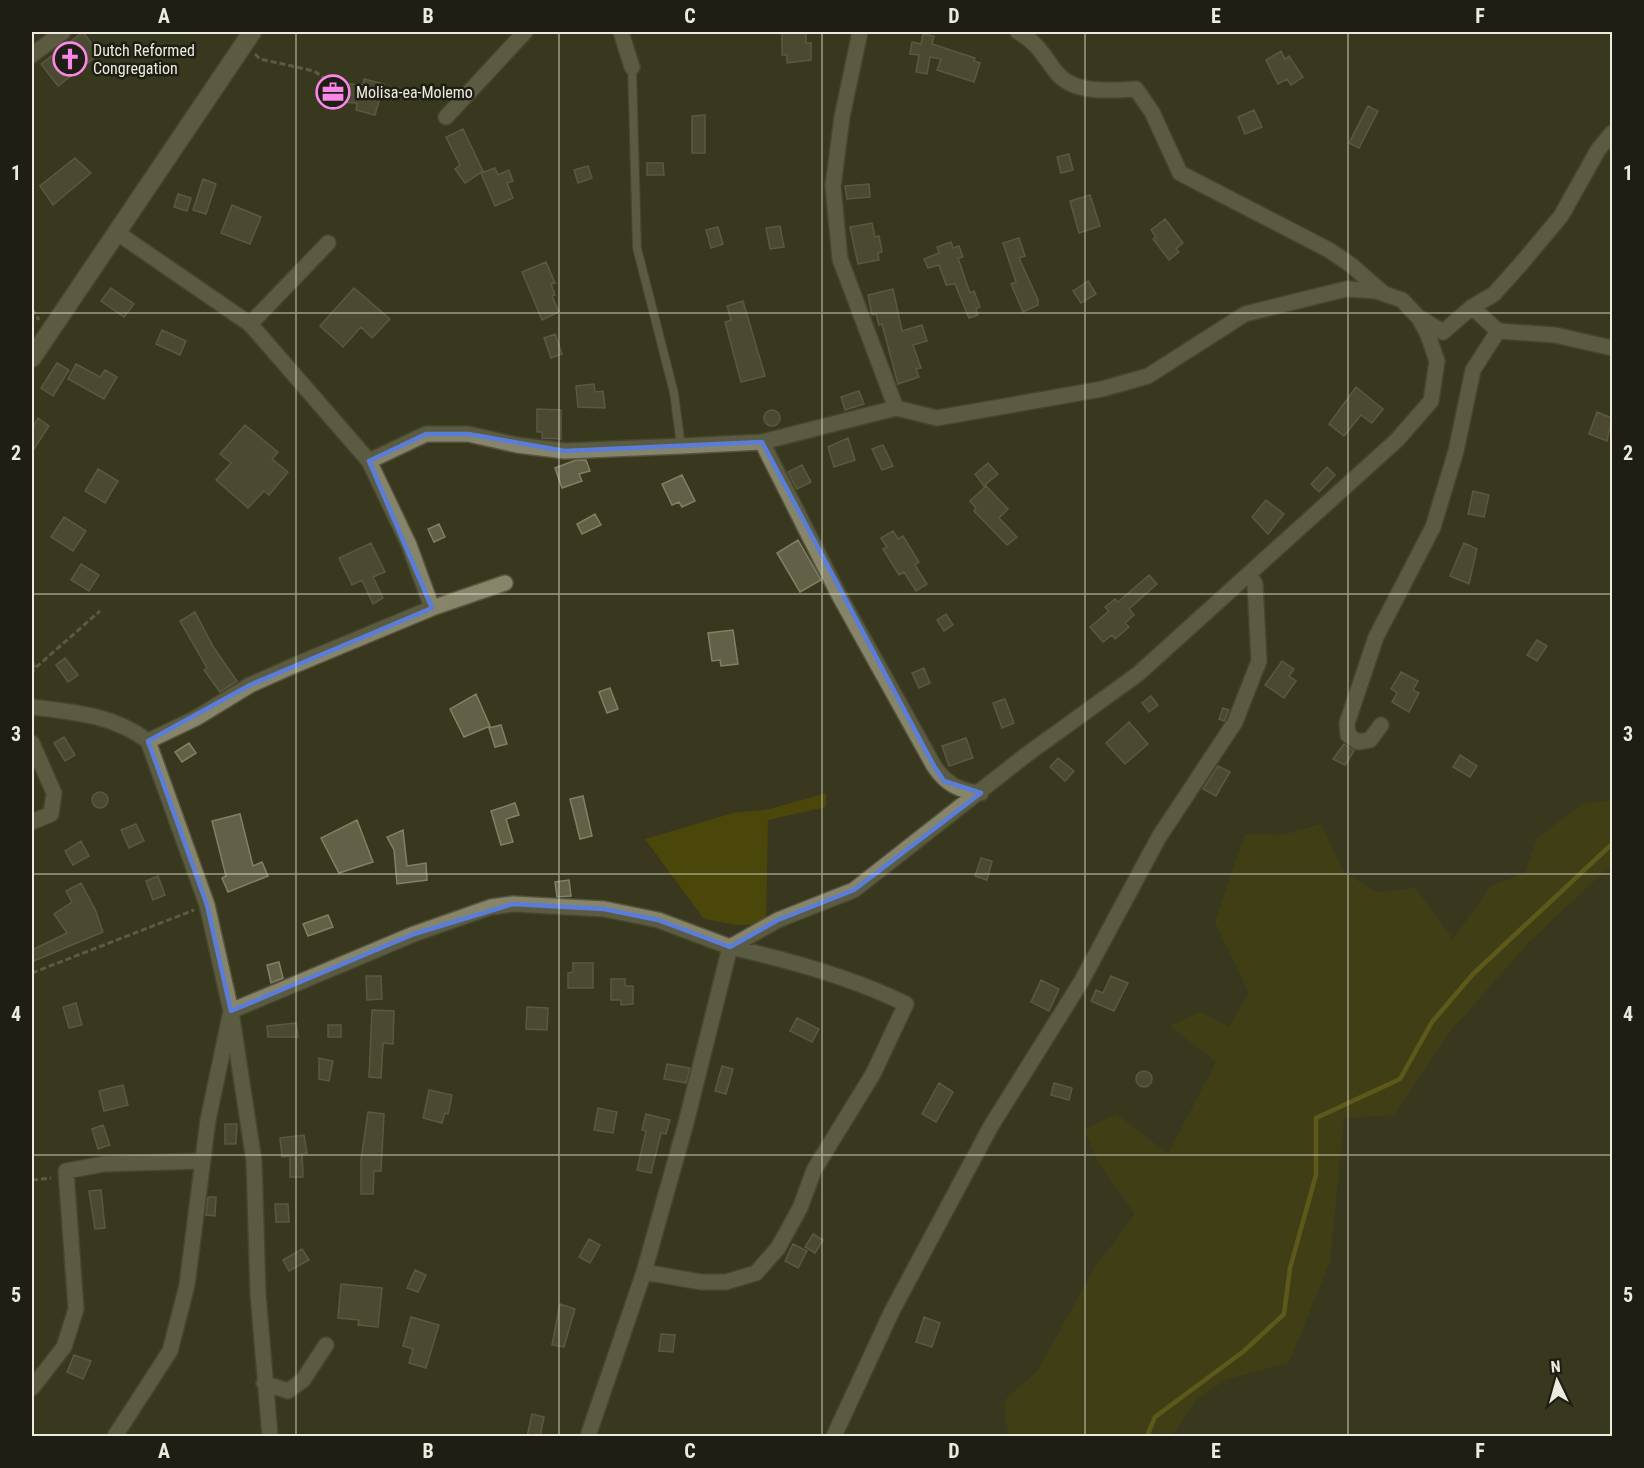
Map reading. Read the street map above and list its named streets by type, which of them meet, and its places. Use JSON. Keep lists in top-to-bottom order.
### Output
{
  "places": {
    "church": ["Dutch Reformed Congregation"],
    "office": ["Molisa-ea-Molemo"]
  },
  "north": "top",
  "grid": {
    "columns": [
      "A",
      "B",
      "C",
      "D",
      "E",
      "F"
    ],
    "rows": [
      "1",
      "2",
      "3",
      "4",
      "5"
    ]
  }
}
